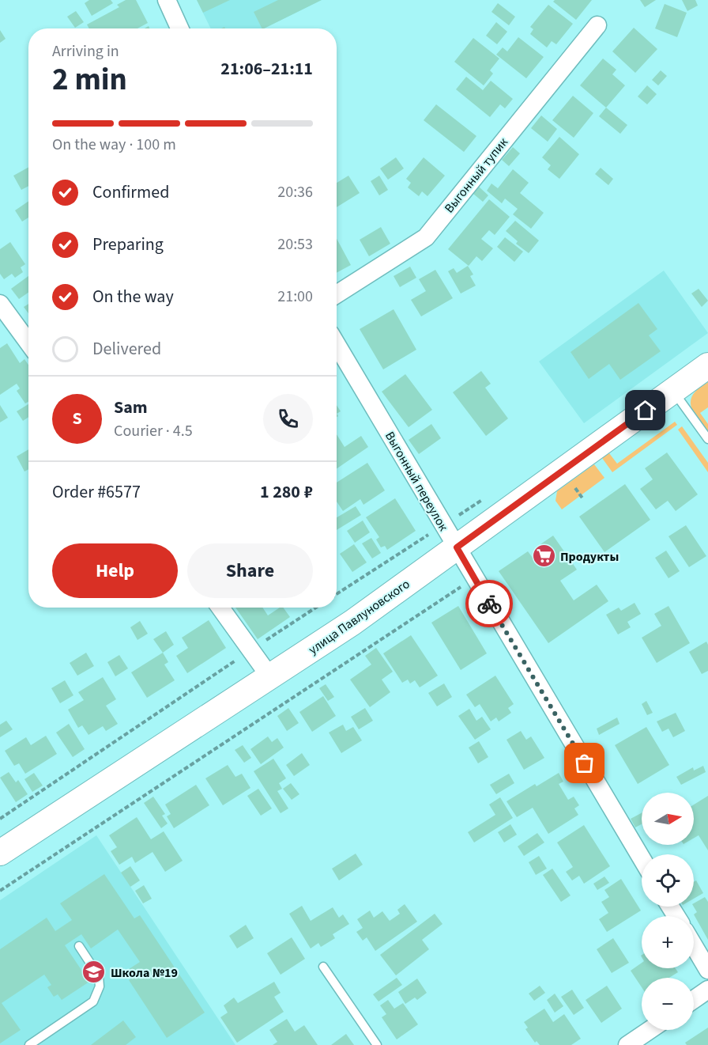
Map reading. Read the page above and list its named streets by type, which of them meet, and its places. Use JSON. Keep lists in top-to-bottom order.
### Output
{
  "streets": {
    "street": ["Выгонный тупик", "Выгонный переулок", "улица Павлуновского"]
  },
  "crossings": [
    ["Выгонный переулок", "улица Павлуновского"]
  ],
  "places": {
    "supermarket": ["Продукты"],
    "school or university": ["Школа №19"]
  },
  "north": "right",
  "page": {
    "heading": ["2 min", "Arriving in", "21:06–21:11"],
    "panel": [
      "Sam",
      "Courier · 4.5",
      "Order #6577",
      "1 280 ₽"
    ],
    "bar": "On the way · 100 m",
    "list": [
      ["Confirmed", "20:36"],
      ["Preparing", "20:53"],
      ["On the way", "21:00"],
      "Delivered"
    ],
    "round": "S",
    "buttons": ["Help", "Share"],
    "map_buttons": ["+", "−"]
  }
}
